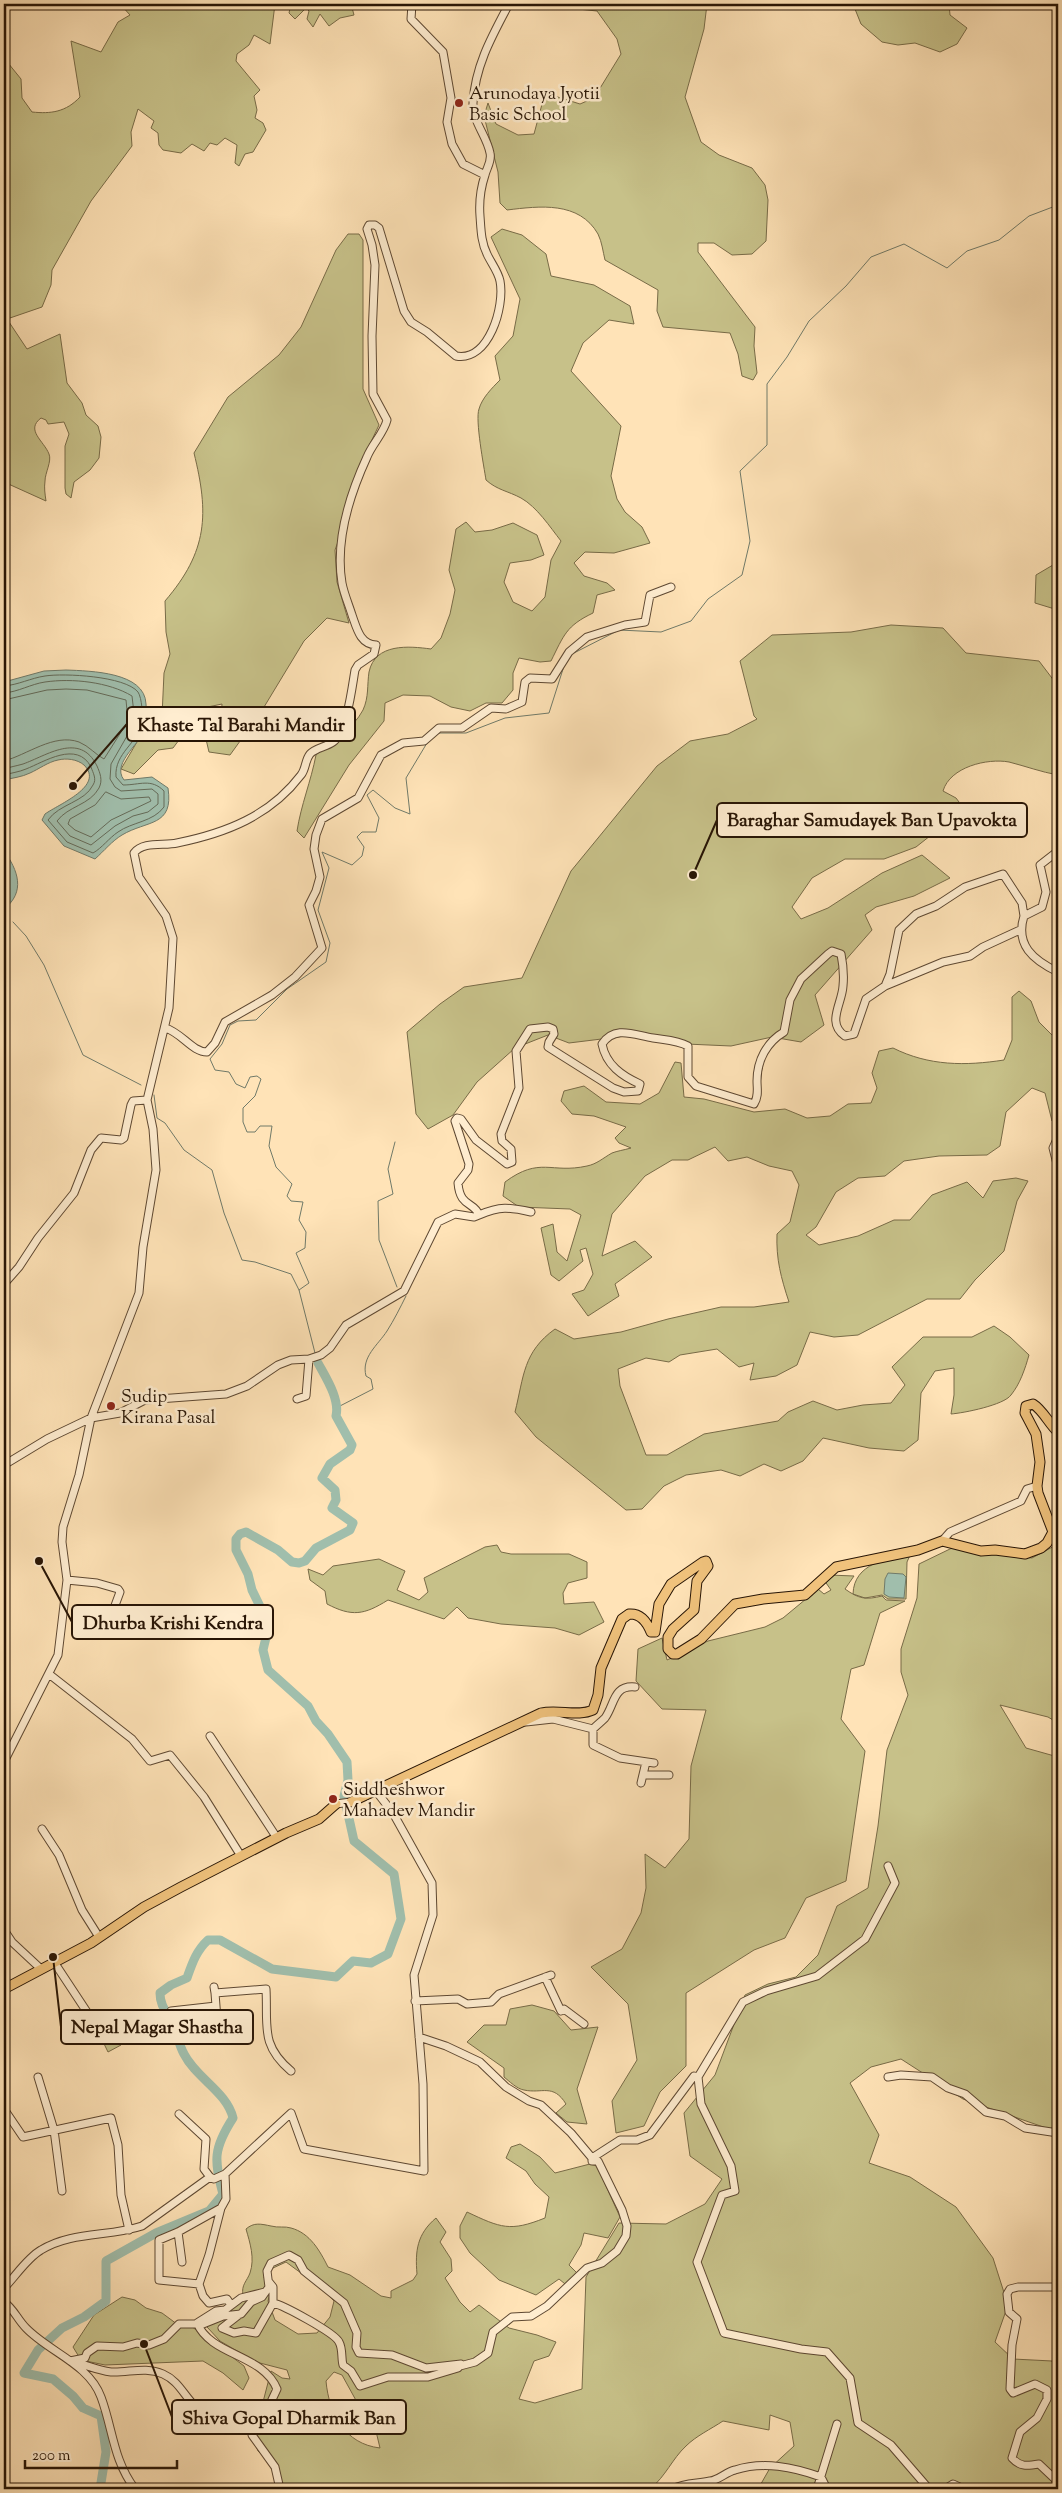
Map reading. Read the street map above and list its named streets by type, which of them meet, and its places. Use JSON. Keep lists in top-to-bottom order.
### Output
{
  "places": [
    "Arunodaya Jyotii Basic School",
    "Khaste Tal Barahi Mandir",
    "Baraghar Samudayek Ban Upavokta",
    "Sudip Kirana Pasal",
    "Dhurba Krishi Kendra",
    "Siddheshwor Mahadev Mandir",
    "Nepal Magar Shastha",
    "Shiva Gopal Dharmik Ban"
  ],
  "scale_bar": "200 m"
}
